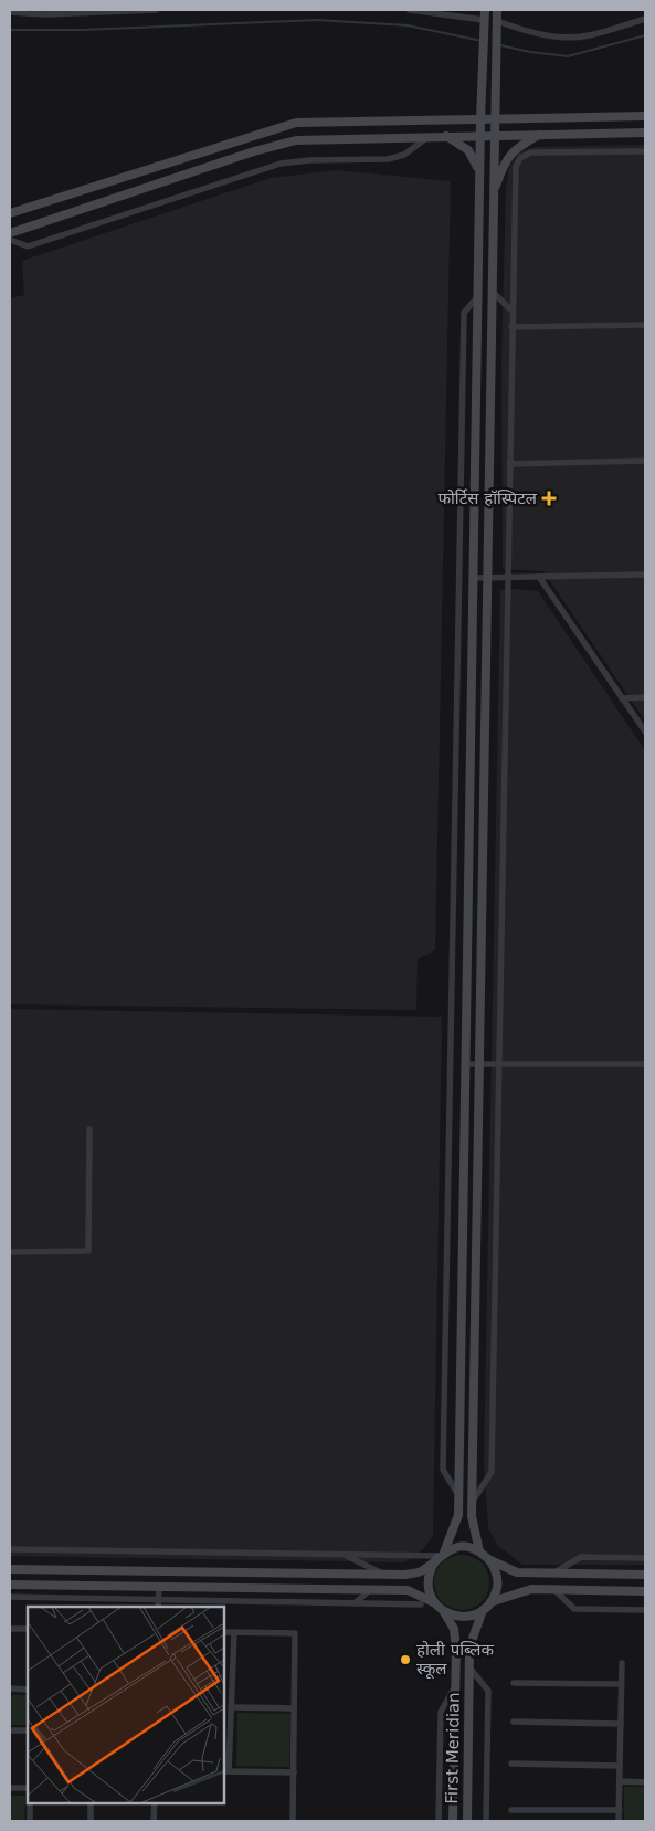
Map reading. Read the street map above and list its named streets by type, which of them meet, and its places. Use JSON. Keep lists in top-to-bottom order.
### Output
{
  "streets": {
    "street": ["First Meridian"]
  },
  "places": {
    "health": ["फोर्टिस हॉस्पिटल"],
    "other": ["होली पब्लिक स्कूल"]
  }
}
